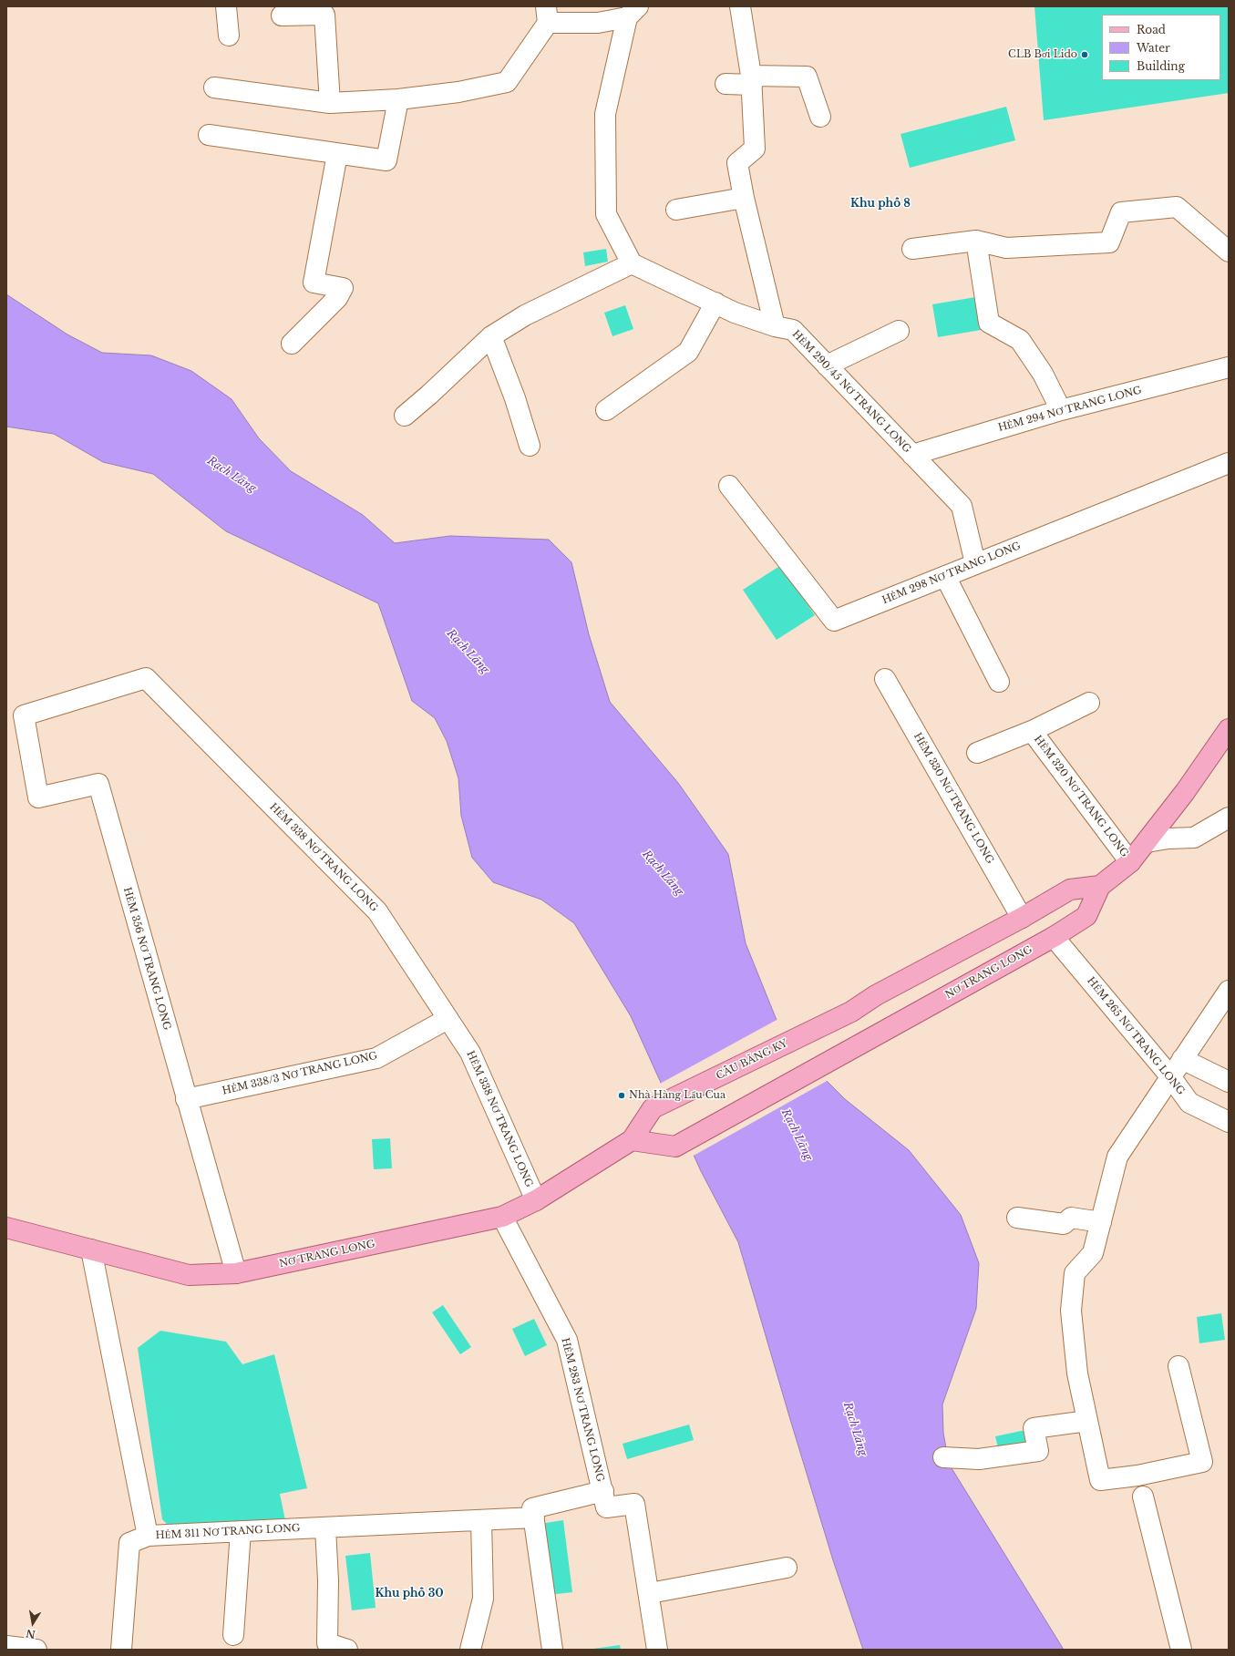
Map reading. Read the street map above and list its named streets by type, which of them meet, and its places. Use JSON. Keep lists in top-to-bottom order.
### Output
{
  "streets": {
    "main road": ["NƠ TRANG LONG", "CẦU BĂNG KY"],
    "street": [
      "HẺM 290/45 NƠ TRANG LONG",
      "HẺM 294 NƠ TRANG LONG",
      "HẺM 298 NƠ TRANG LONG",
      "HẺM 320 NƠ TRANG LONG",
      "HẺM 330 NƠ TRANG LONG",
      "HẺM 338 NƠ TRANG LONG",
      "HẺM 356 NƠ TRANG LONG",
      "HẺM 265 NƠ TRANG LONG",
      "HẺM 338/3 NƠ TRANG LONG",
      "HẺM 283 NƠ TRANG LONG",
      "HẺM 311 NƠ TRANG LONG"
    ]
  },
  "crossings": [
    ["HẺM 290/45 NƠ TRANG LONG", "HẺM 294 NƠ TRANG LONG"],
    ["HẺM 290/45 NƠ TRANG LONG", "HẺM 298 NƠ TRANG LONG"],
    ["HẺM 320 NƠ TRANG LONG", "NƠ TRANG LONG"],
    ["HẺM 330 NƠ TRANG LONG", "CẦU BĂNG KY"],
    ["HẺM 338 NƠ TRANG LONG", "HẺM 356 NƠ TRANG LONG"],
    ["HẺM 338 NƠ TRANG LONG", "NƠ TRANG LONG"],
    ["HẺM 338 NƠ TRANG LONG", "HẺM 338/3 NƠ TRANG LONG"],
    ["HẺM 356 NƠ TRANG LONG", "NƠ TRANG LONG"],
    ["HẺM 356 NƠ TRANG LONG", "HẺM 338/3 NƠ TRANG LONG"],
    ["NƠ TRANG LONG", "HẺM 265 NƠ TRANG LONG"],
    ["NƠ TRANG LONG", "CẦU BĂNG KY"],
    ["NƠ TRANG LONG", "HẺM 283 NƠ TRANG LONG"],
    ["NƠ TRANG LONG", "HẺM 311 NƠ TRANG LONG"],
    ["HẺM 283 NƠ TRANG LONG", "HẺM 311 NƠ TRANG LONG"]
  ],
  "districts": ["Khu phố 8", "Khu phố 30"],
  "water": ["Rạch Lăng"],
  "places": ["CLB Bơi Lido", "Nhà Hàng Lẩu Cua"],
  "legend": ["Road", "Water", "Building"],
  "north": "bottom"
}
